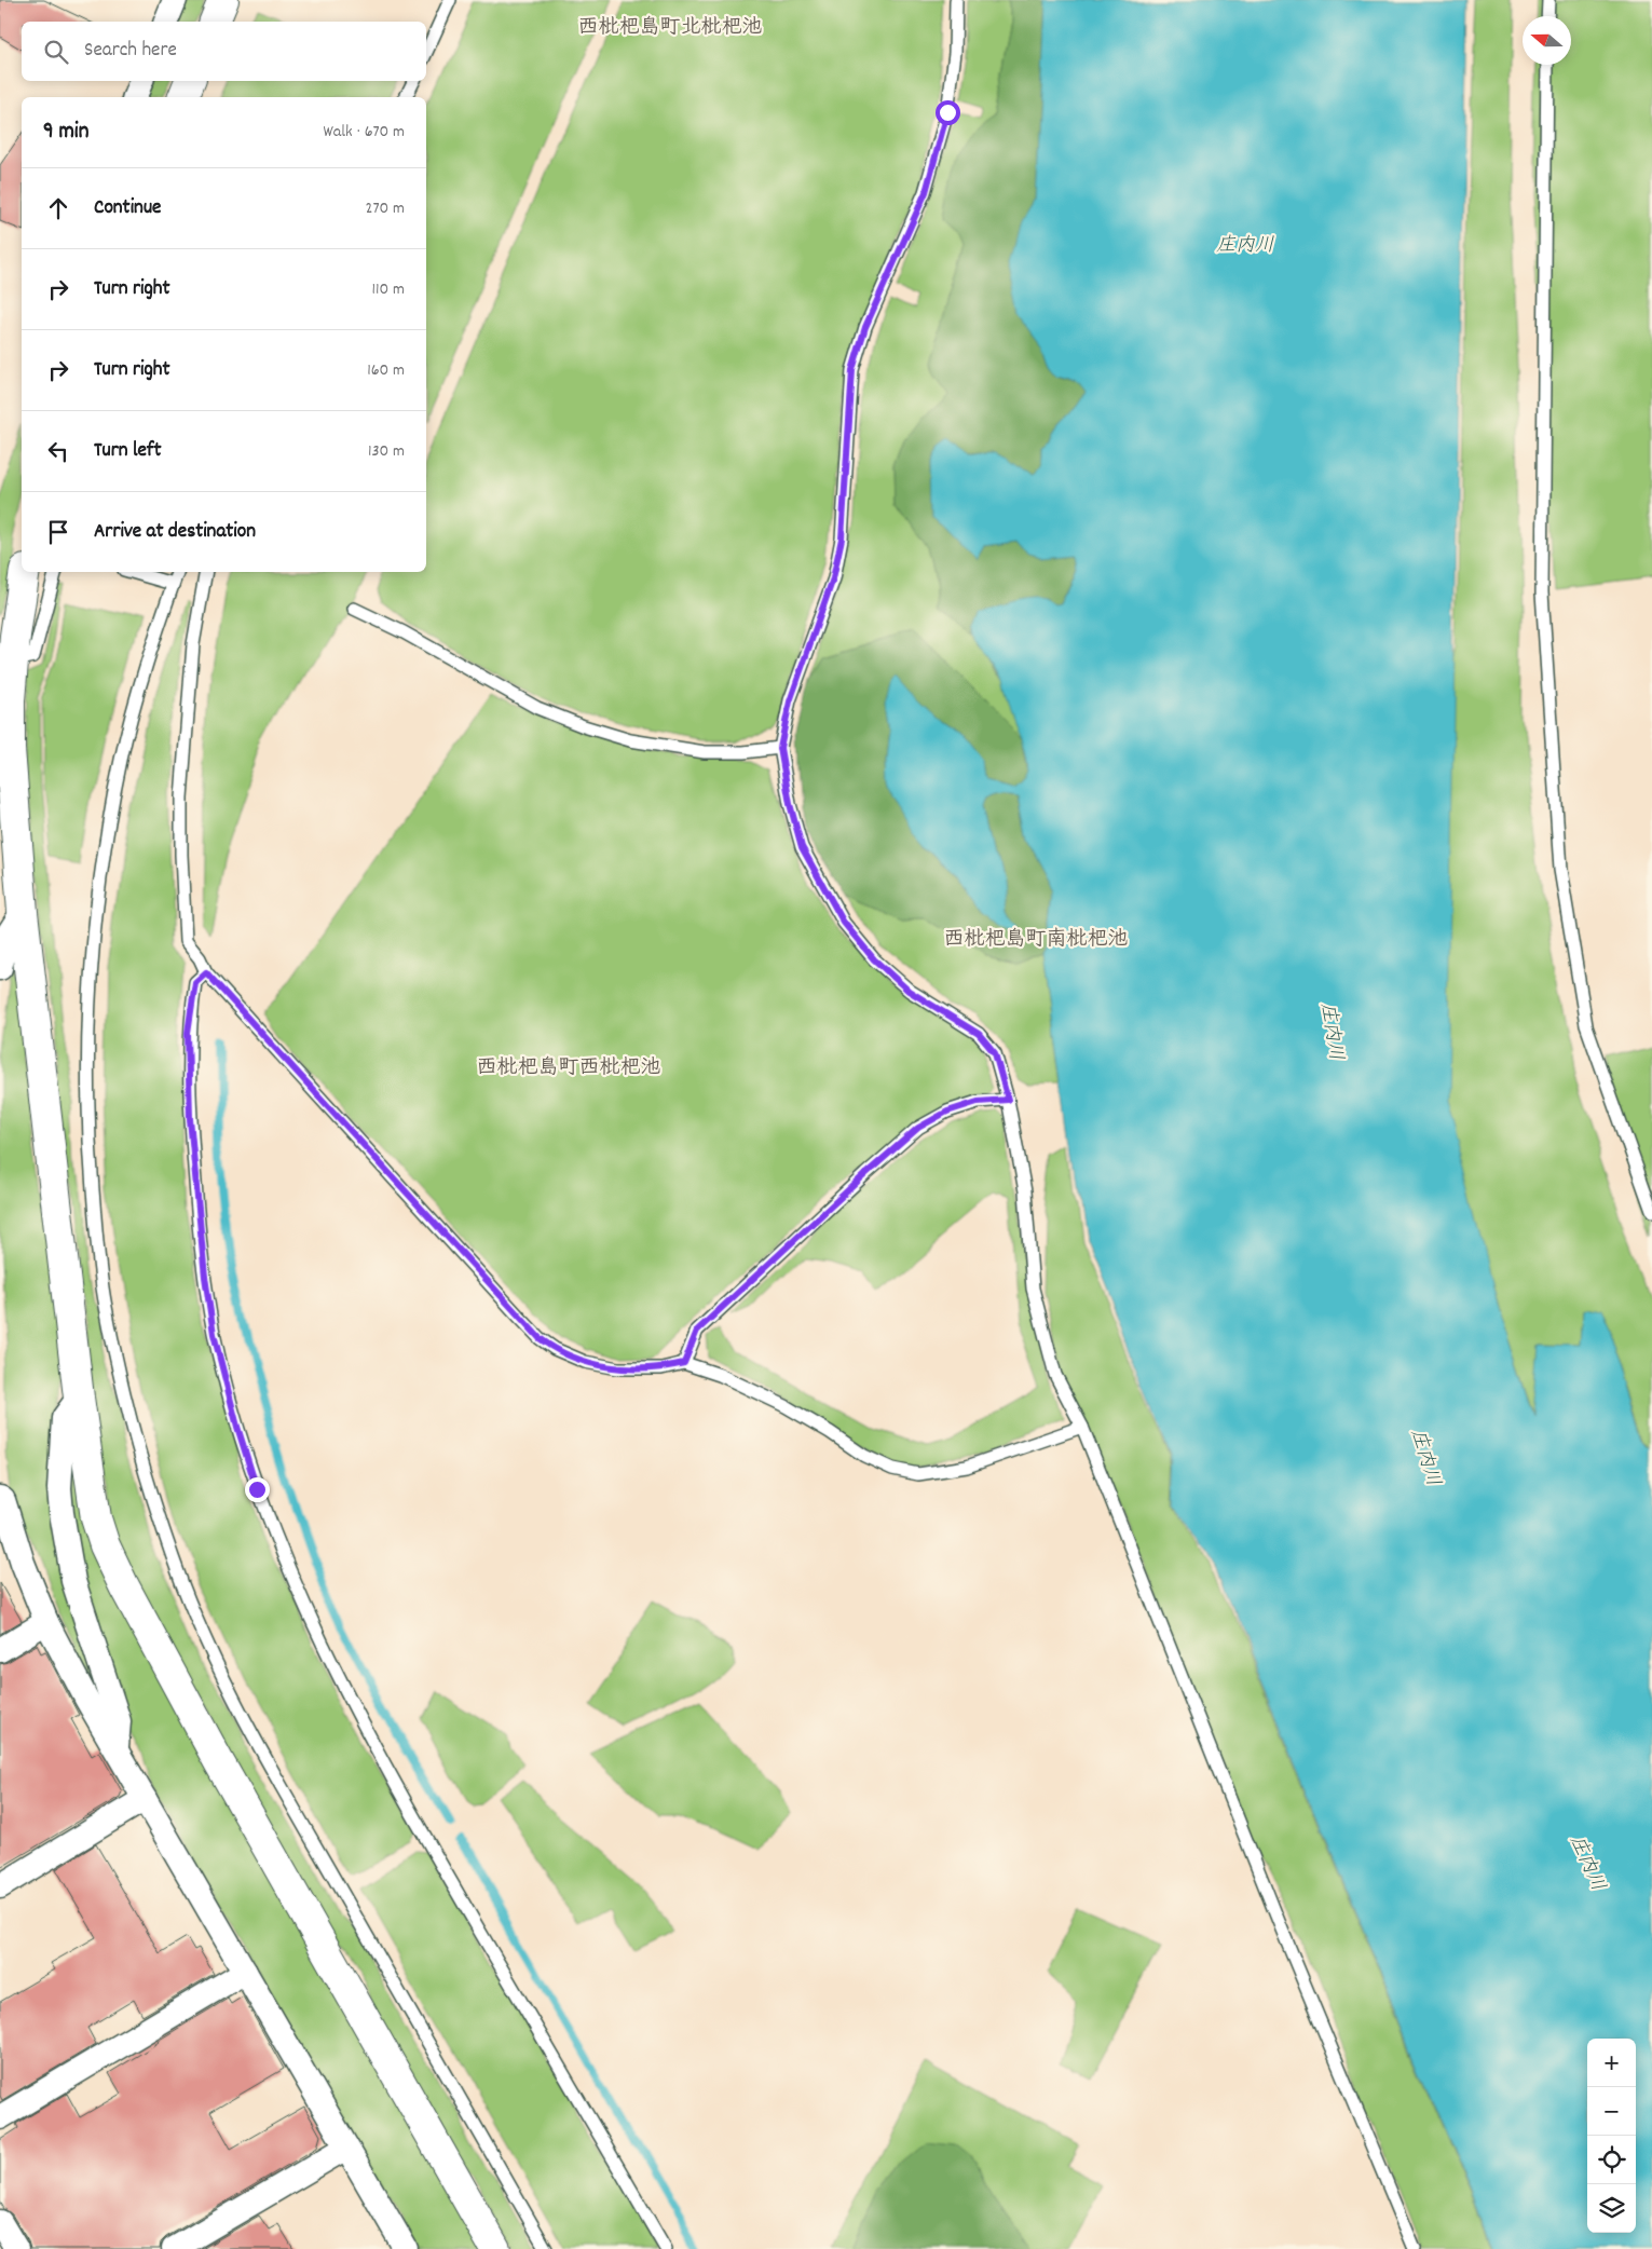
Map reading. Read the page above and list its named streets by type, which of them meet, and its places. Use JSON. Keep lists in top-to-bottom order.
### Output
{
  "districts": ["西枇杷島町北枇杷池", "西枇杷島町南枇杷池", "西枇杷島町西枇杷池"],
  "water": ["庄内川"],
  "north": "left",
  "page": {
    "search": "Search here",
    "heading": ["9 min", "Walk · 670 m"],
    "list": [
      ["Continue", "270 m"],
      ["Turn right", "110 m"],
      ["Turn right", "160 m"],
      ["Turn left", "130 m"],
      "Arrive at destination"
    ],
    "map_buttons": ["+", "−"]
  }
}
